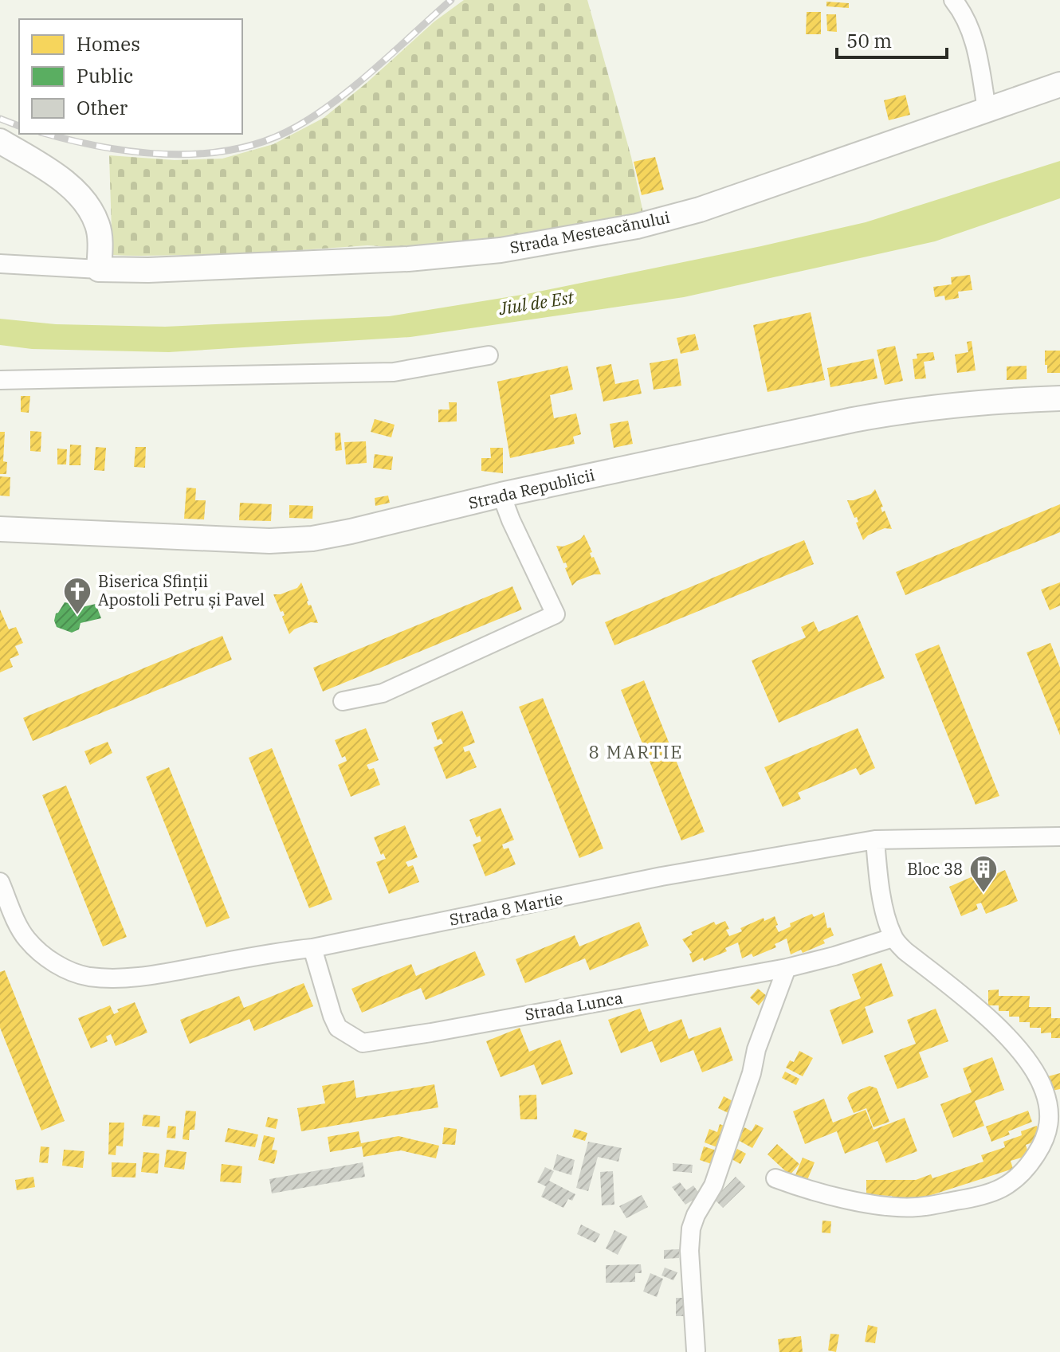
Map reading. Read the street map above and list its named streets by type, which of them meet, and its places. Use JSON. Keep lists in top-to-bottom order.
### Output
{
  "streets": {
    "street": [
      "Strada Mesteacănului",
      "Strada Republicii",
      "Strada 8 Martie",
      "Strada Lunca"
    ]
  },
  "crossings": [
    ["Strada 8 Martie", "Strada Lunca"]
  ],
  "districts": ["8 MARTIE"],
  "water": ["Jiul de Est"],
  "places": {
    "church": ["Biserica Sfinții Apostoli Petru și Pavel"],
    "building": ["Bloc 38"]
  },
  "legend": ["Homes", "Public", "Other"],
  "scale_bar": "50 m"
}
